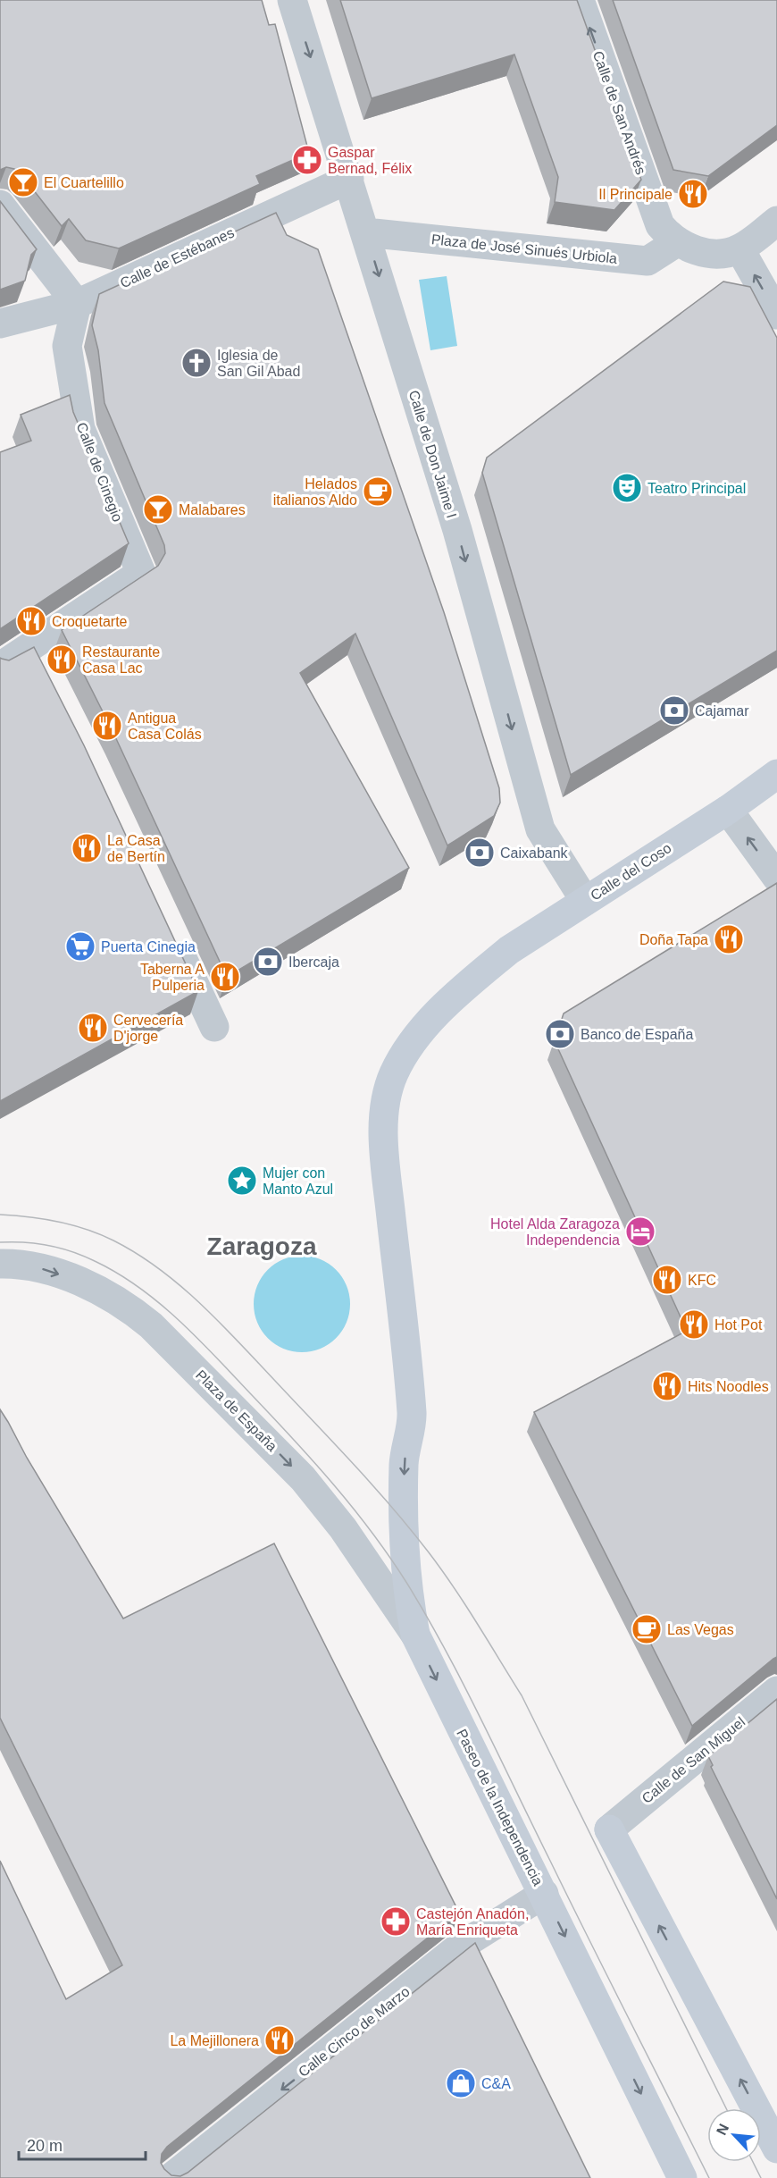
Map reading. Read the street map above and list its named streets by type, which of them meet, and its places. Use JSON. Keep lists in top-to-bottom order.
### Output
{
  "streets": {
    "street": [
      "Calle de San Andrés",
      "Plaza de José Sinués Urbiola",
      "Calle de Estébanes",
      "Calle de Don Jaime I",
      "Calle de Cinegio",
      "Calle del Coso",
      "Plaza de España",
      "Calle de San Miguel",
      "Paseo de la Independencia",
      "Calle Cinco de Marzo"
    ]
  },
  "crossings": [
    ["Calle de San Andrés", "Plaza de José Sinués Urbiola"],
    ["Plaza de José Sinués Urbiola", "Calle de Don Jaime I"],
    ["Calle de Estébanes", "Calle de Don Jaime I"],
    ["Calle de Estébanes", "Calle de Cinegio"],
    ["Calle de Don Jaime I", "Calle del Coso"],
    ["Calle del Coso", "Paseo de la Independencia"],
    ["Plaza de España", "Paseo de la Independencia"],
    ["Paseo de la Independencia", "Calle Cinco de Marzo"]
  ],
  "one_way": [
    "Calle de San Andrés",
    "Calle de Don Jaime I",
    "Plaza de España",
    "Paseo de la Independencia",
    "Calle Cinco de Marzo"
  ],
  "districts": ["Zaragoza"],
  "places": {
    "pharmacy": ["Gaspar Bernad, Félix", "Castejón Anadón, María Enriqueta"],
    "bar": ["El Cuartelillo", "Malabares"],
    "restaurant": [
      "Il Principale",
      "Croquetarte",
      "Restaurante Casa Lac",
      "Antigua Casa Colás",
      "La Casa de Bertín",
      "Doña Tapa",
      "Taberna A Pulperia",
      "Cervecería D'jorge",
      "KFC",
      "Hot Pot",
      "Hits Noodles",
      "La Mejillonera"
    ],
    "church": ["Iglesia de San Gil Abad"],
    "theatre": ["Teatro Principal"],
    "cafe": ["Helados italianos Aldo", "Las Vegas"],
    "bank": [
      "Cajamar",
      "Caixabank",
      "Ibercaja",
      "Banco de España"
    ],
    "supermarket": ["Puerta Cinegia"],
    "place": ["Mujer con Manto Azul"],
    "hotel": ["Hotel Alda Zaragoza Independencia"],
    "shop": ["C&A"]
  },
  "scale_bar": "20 m",
  "north": "top left"
}
